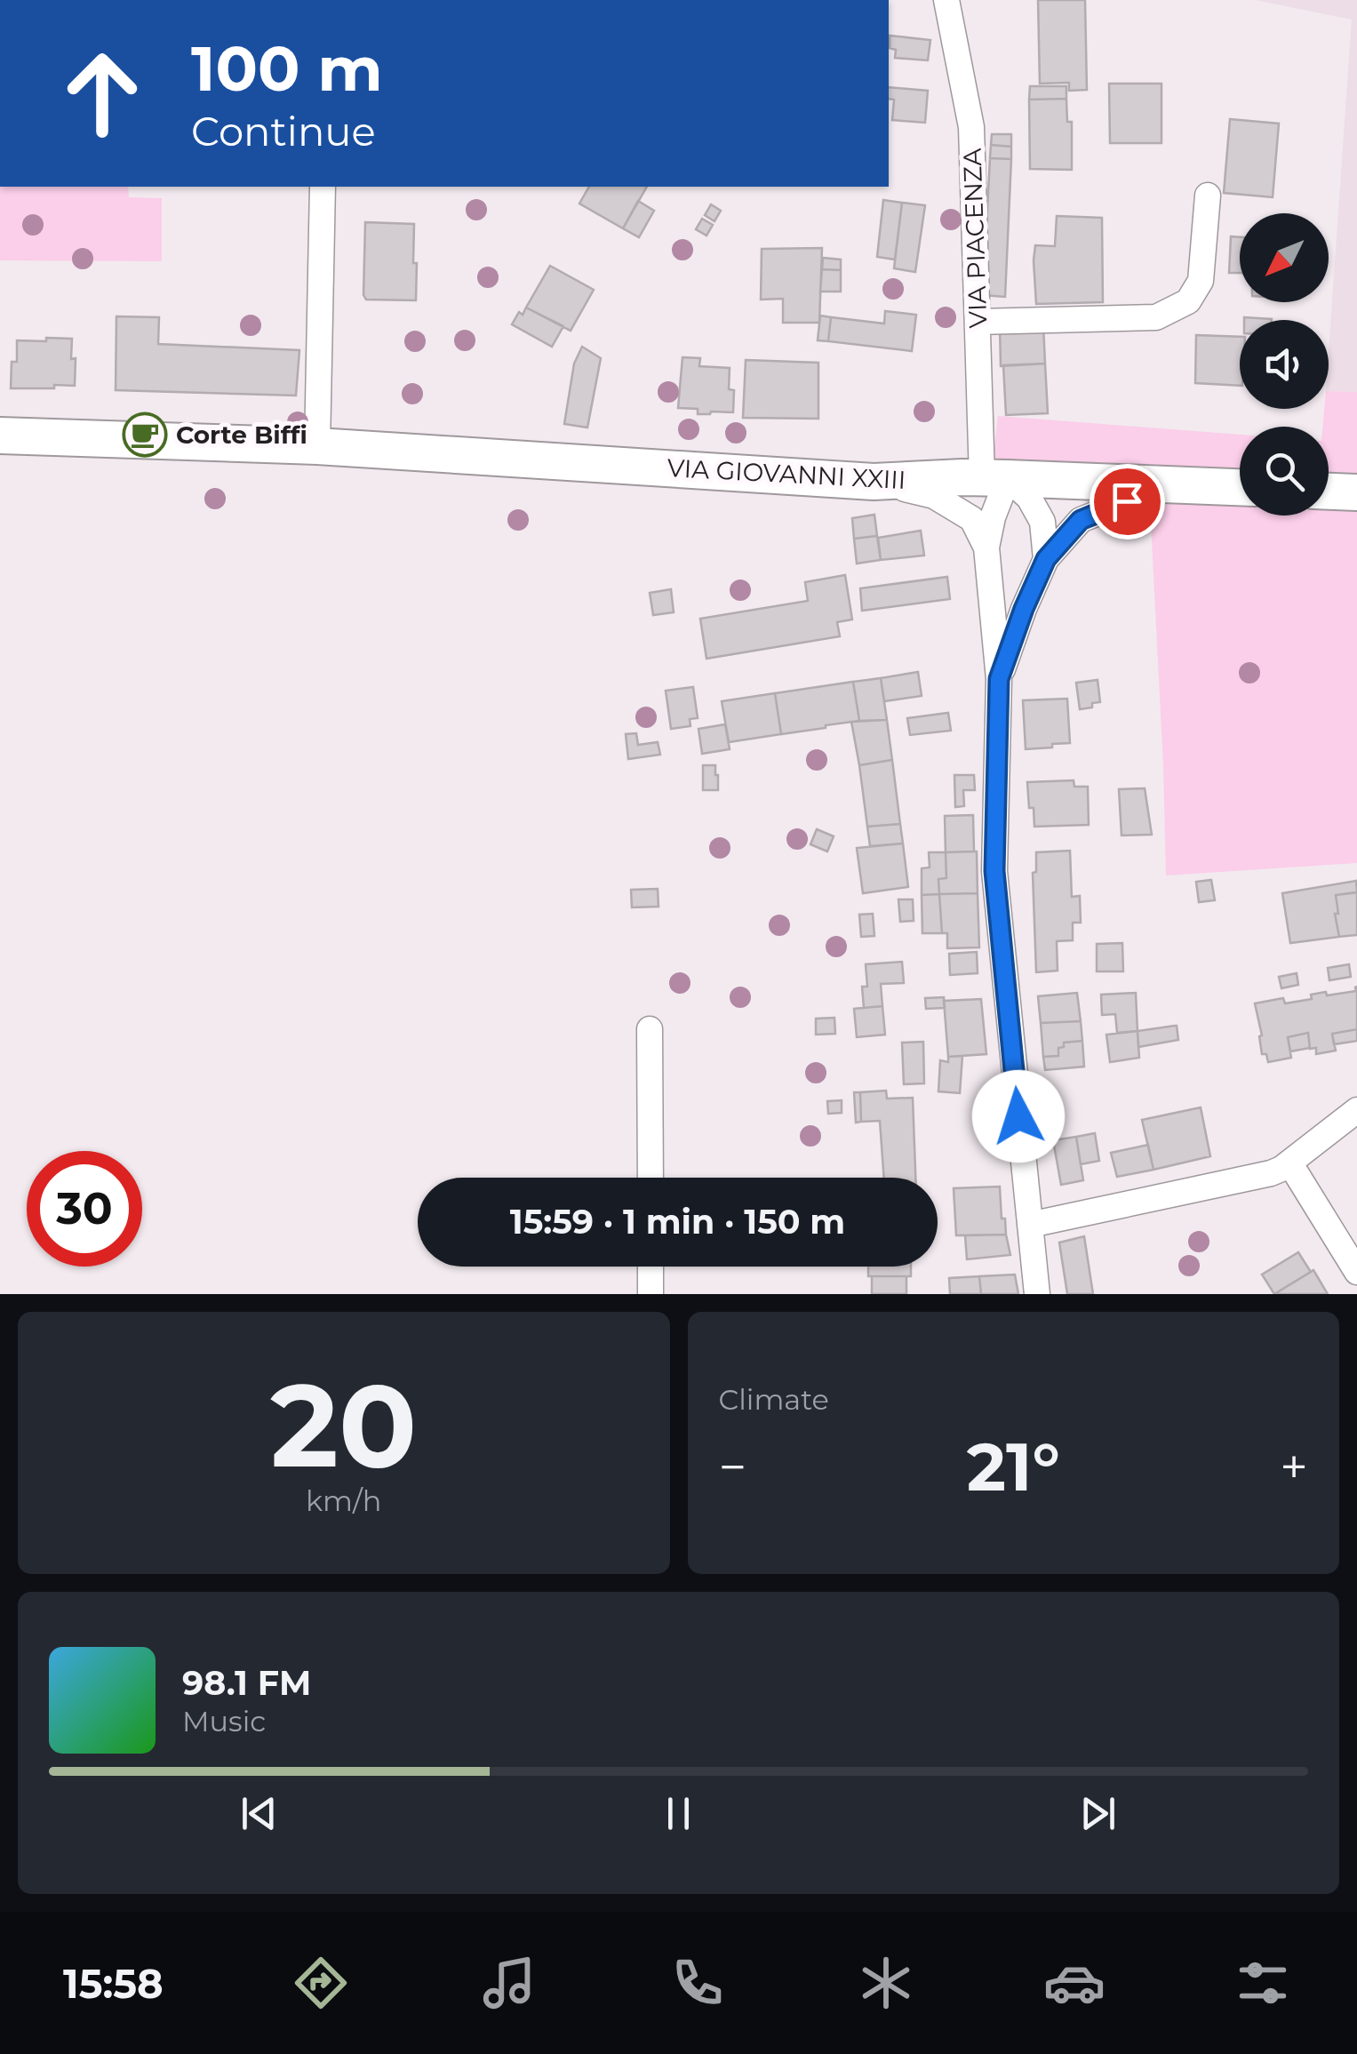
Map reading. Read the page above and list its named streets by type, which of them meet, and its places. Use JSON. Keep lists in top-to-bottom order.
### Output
{
  "streets": {
    "street": ["VIA PIACENZA", "VIA GIOVANNI XXIII"]
  },
  "crossings": [
    ["VIA PIACENZA", "VIA GIOVANNI XXIII"]
  ],
  "places": {
    "cafe": ["Corte Biffi"]
  },
  "north": "bottom left",
  "page": {
    "turn": ["100 m", "Continue"],
    "limit": "30",
    "trip": "15:59 · 1 min · 150 m",
    "tile": [
      ["20", "km/h"],
      "Climate"
    ],
    "heat": ["−", "21°", "+"],
    "song": ["98.1 FM", "Music"],
    "tabs": "15:58"
  }
}
